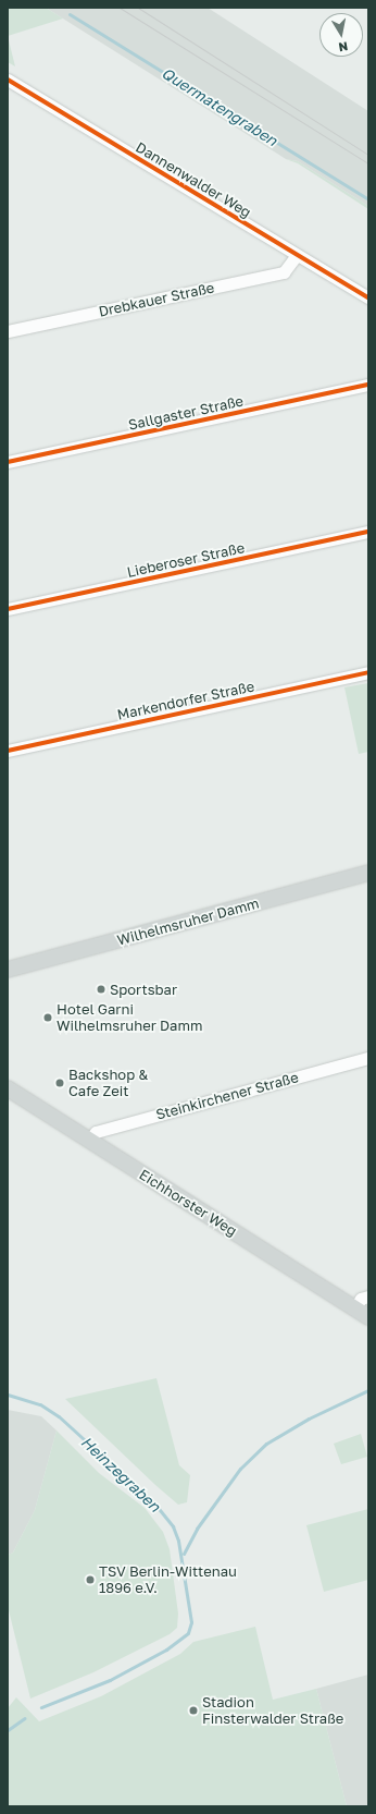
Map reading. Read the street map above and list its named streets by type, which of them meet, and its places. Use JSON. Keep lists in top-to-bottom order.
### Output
{
  "streets": {
    "main road": ["Wilhelmsruher Damm", "Eichhorster Weg"],
    "street": [
      "Dannenwalder Weg",
      "Drebkauer Straße",
      "Sallgaster Straße",
      "Lieberoser Straße",
      "Markendorfer Straße",
      "Steinkirchener Straße"
    ]
  },
  "crossings": [
    ["Dannenwalder Weg", "Drebkauer Straße"],
    ["Steinkirchener Straße", "Eichhorster Weg"]
  ],
  "water": ["Quermatengraben", "Heinzegraben"],
  "places": [
    "Sportsbar",
    "Hotel Garni Wilhelmsruher Damm",
    "Backshop & Cafe Zeit",
    "TSV Berlin-Wittenau 1896 e.V.",
    "Stadion Finsterwalder Straße"
  ],
  "north": "bottom"
}
